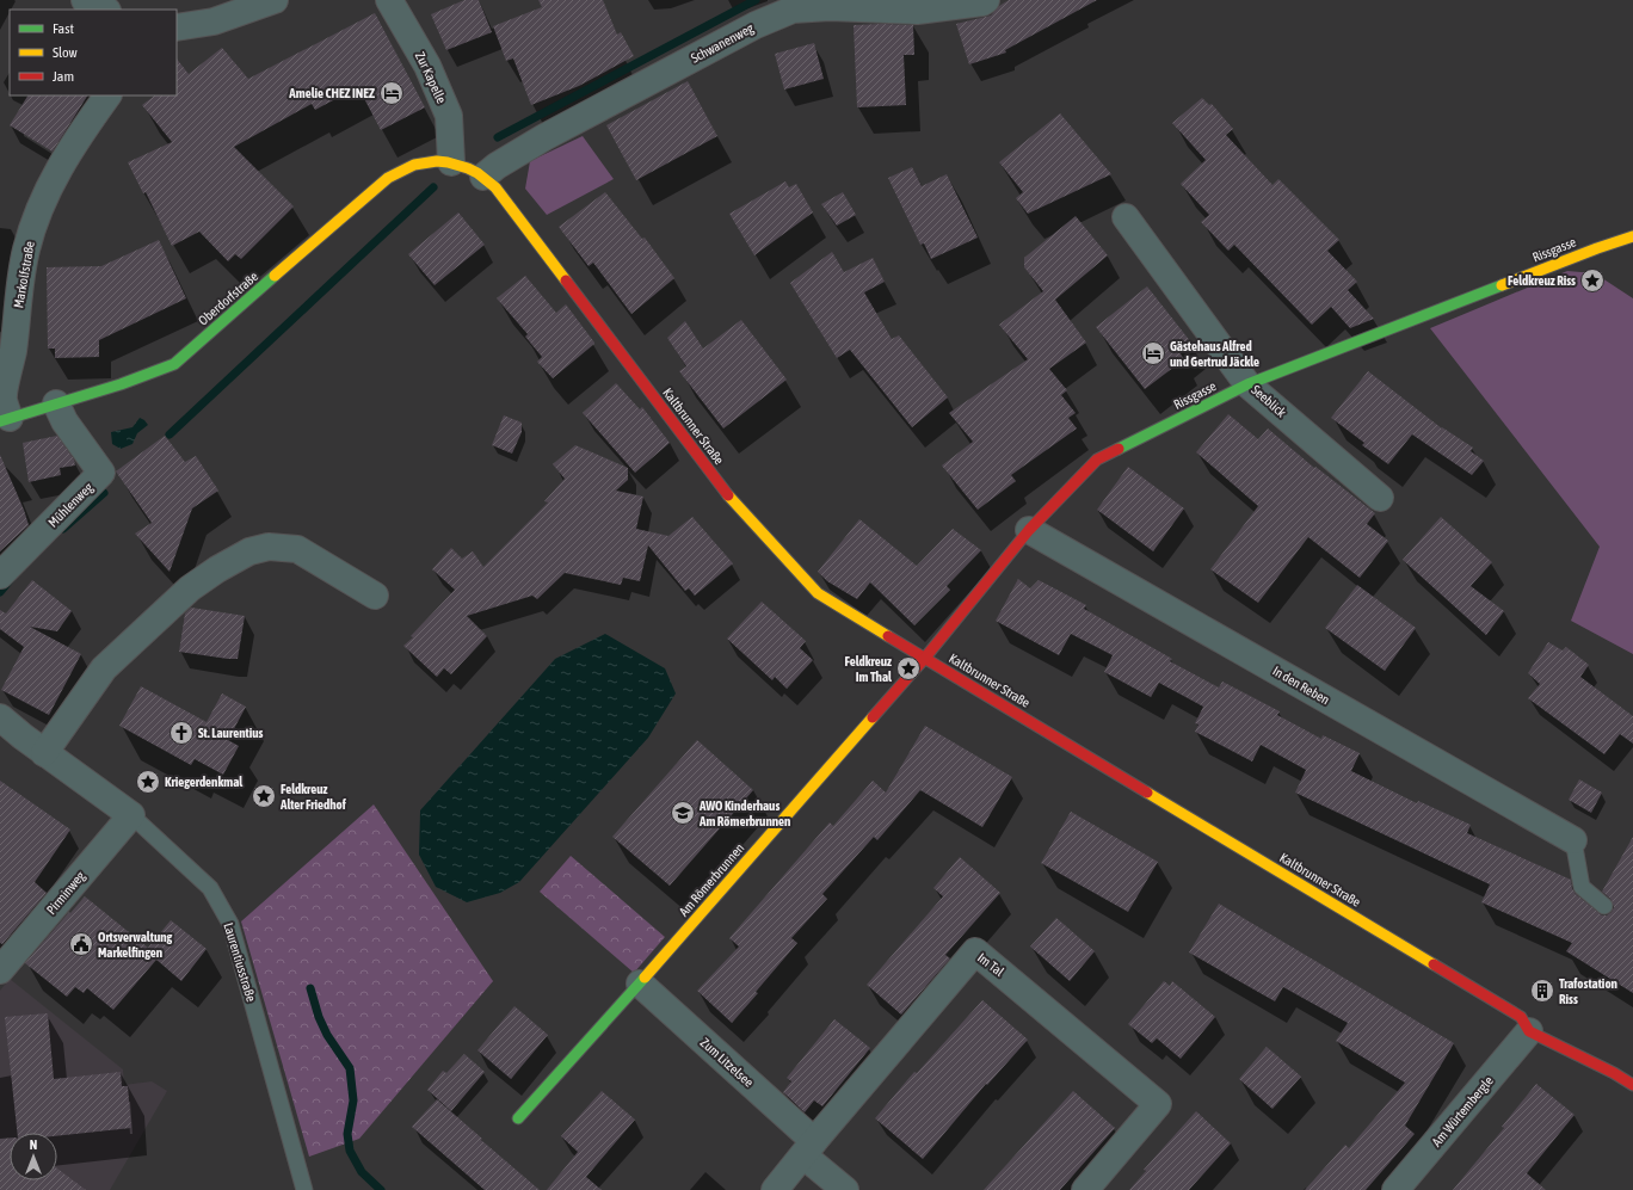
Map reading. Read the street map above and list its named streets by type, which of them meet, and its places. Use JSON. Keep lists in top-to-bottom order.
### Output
{
  "streets": {
    "street": [
      "Schwanenweg",
      "Zur Kapelle",
      "Rissgasse",
      "Markolfstraße",
      "Oberdorfstraße",
      "Seeblick",
      "Kaltbrunner Straße",
      "Mühlenweg",
      "In den Reben",
      "Am Römerbrunnen",
      "Pirminweg",
      "Laurentiusstraße",
      "Im Tal",
      "Zum Litzelsee",
      "Am Würtembergle"
    ]
  },
  "crossings": [
    ["Schwanenweg", "Kaltbrunner Straße"],
    ["Zur Kapelle", "Oberdorfstraße"],
    ["Zur Kapelle", "Kaltbrunner Straße"],
    ["Rissgasse", "Seeblick"],
    ["Rissgasse", "Kaltbrunner Straße"],
    ["Rissgasse", "In den Reben"],
    ["Rissgasse", "Am Römerbrunnen"],
    ["Markolfstraße", "Oberdorfstraße"],
    ["Oberdorfstraße", "Kaltbrunner Straße"],
    ["Oberdorfstraße", "Mühlenweg"],
    ["Kaltbrunner Straße", "Am Römerbrunnen"],
    ["Kaltbrunner Straße", "Am Würtembergle"],
    ["Am Römerbrunnen", "Zum Litzelsee"],
    ["Pirminweg", "Laurentiusstraße"],
    ["Im Tal", "Zum Litzelsee"]
  ],
  "places": {
    "hotel": ["Amelie CHEZ INEZ", "Gästehaus Alfred und Gertrud Jäckle"],
    "place": [
      "Feldkreuz Riss",
      "Feldkreuz Im Thal",
      "Kriegerdenkmal",
      "Feldkreuz Alter Friedhof"
    ],
    "church": ["St. Laurentius"],
    "school or university": ["AWO Kinderhaus Am Römerbrunnen"],
    "public building": ["Ortsverwaltung Markelfingen"],
    "building": ["Trafostation Riss"]
  },
  "legend": ["Fast", "Slow", "Jam"],
  "north": "top"
}
